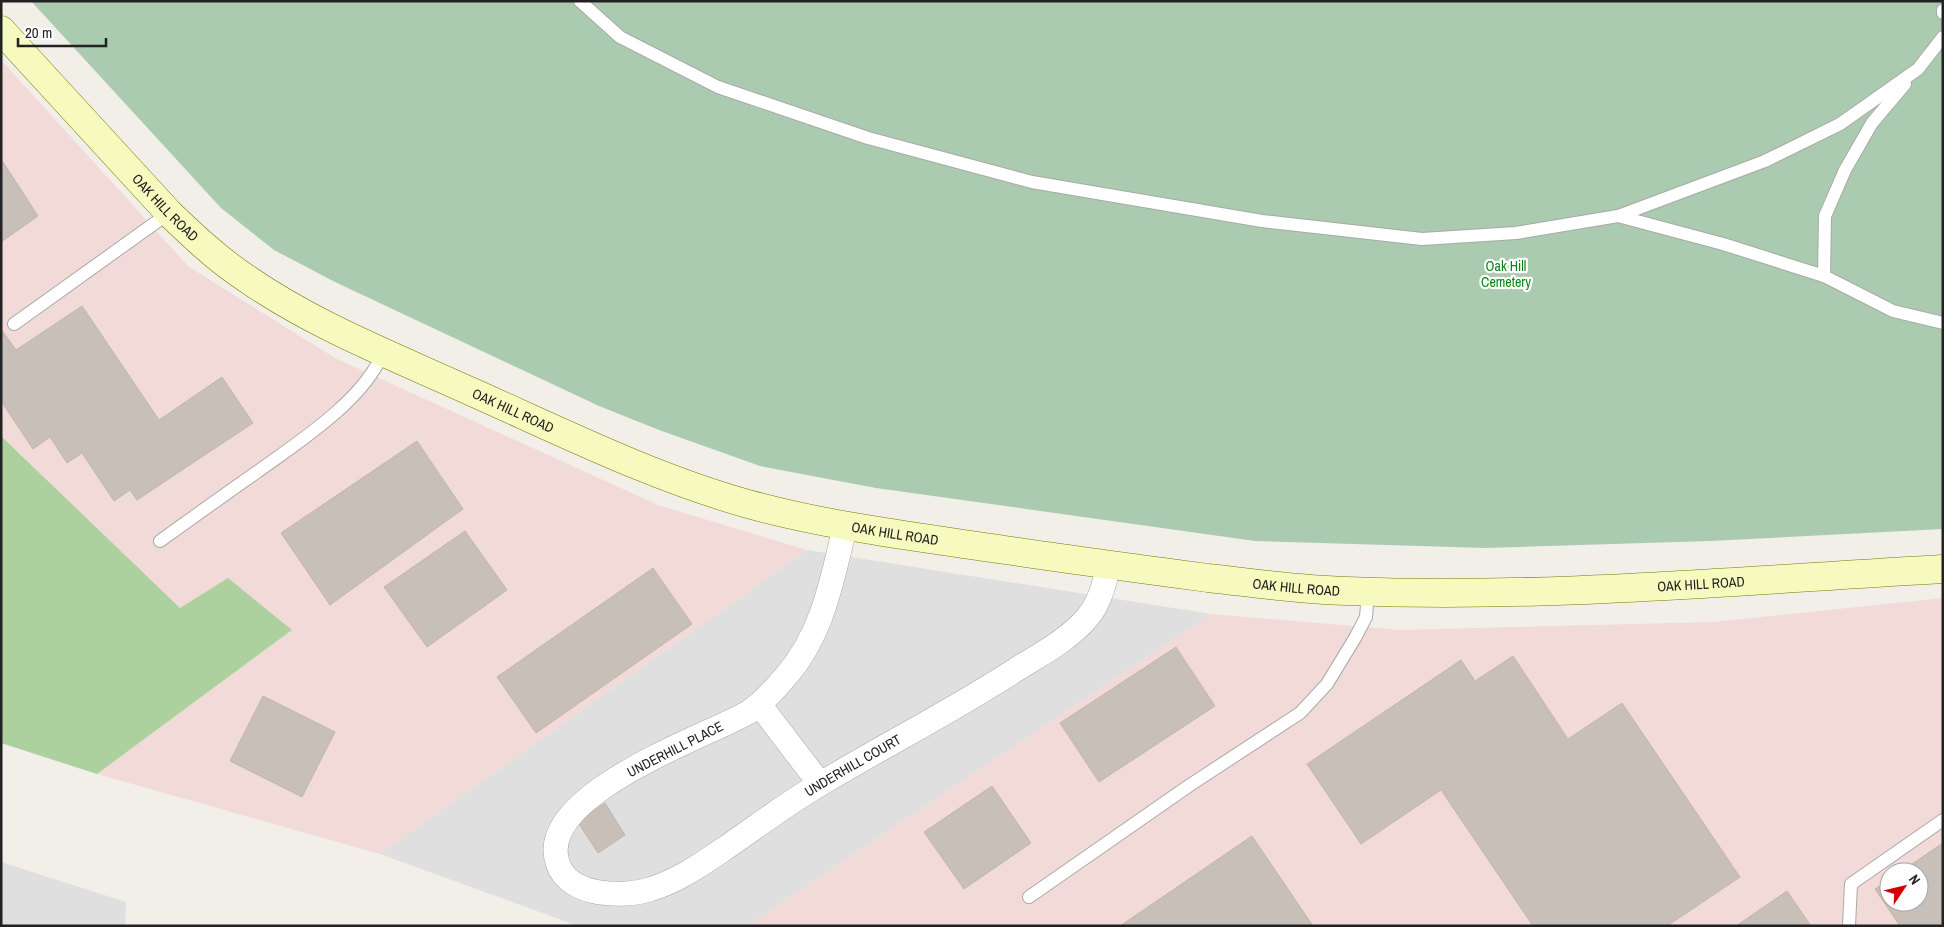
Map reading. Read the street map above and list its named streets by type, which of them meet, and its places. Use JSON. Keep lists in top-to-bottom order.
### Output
{
  "streets": {
    "main road": ["OAK HILL ROAD"],
    "street": ["UNDERHILL PLACE", "UNDERHILL COURT"]
  },
  "crossings": [
    ["OAK HILL ROAD", "UNDERHILL PLACE"],
    ["OAK HILL ROAD", "UNDERHILL COURT"],
    ["UNDERHILL PLACE", "UNDERHILL COURT"]
  ],
  "parks": ["Oak Hill Cemetery"],
  "scale_bar": "20 m",
  "north": "top right"
}
